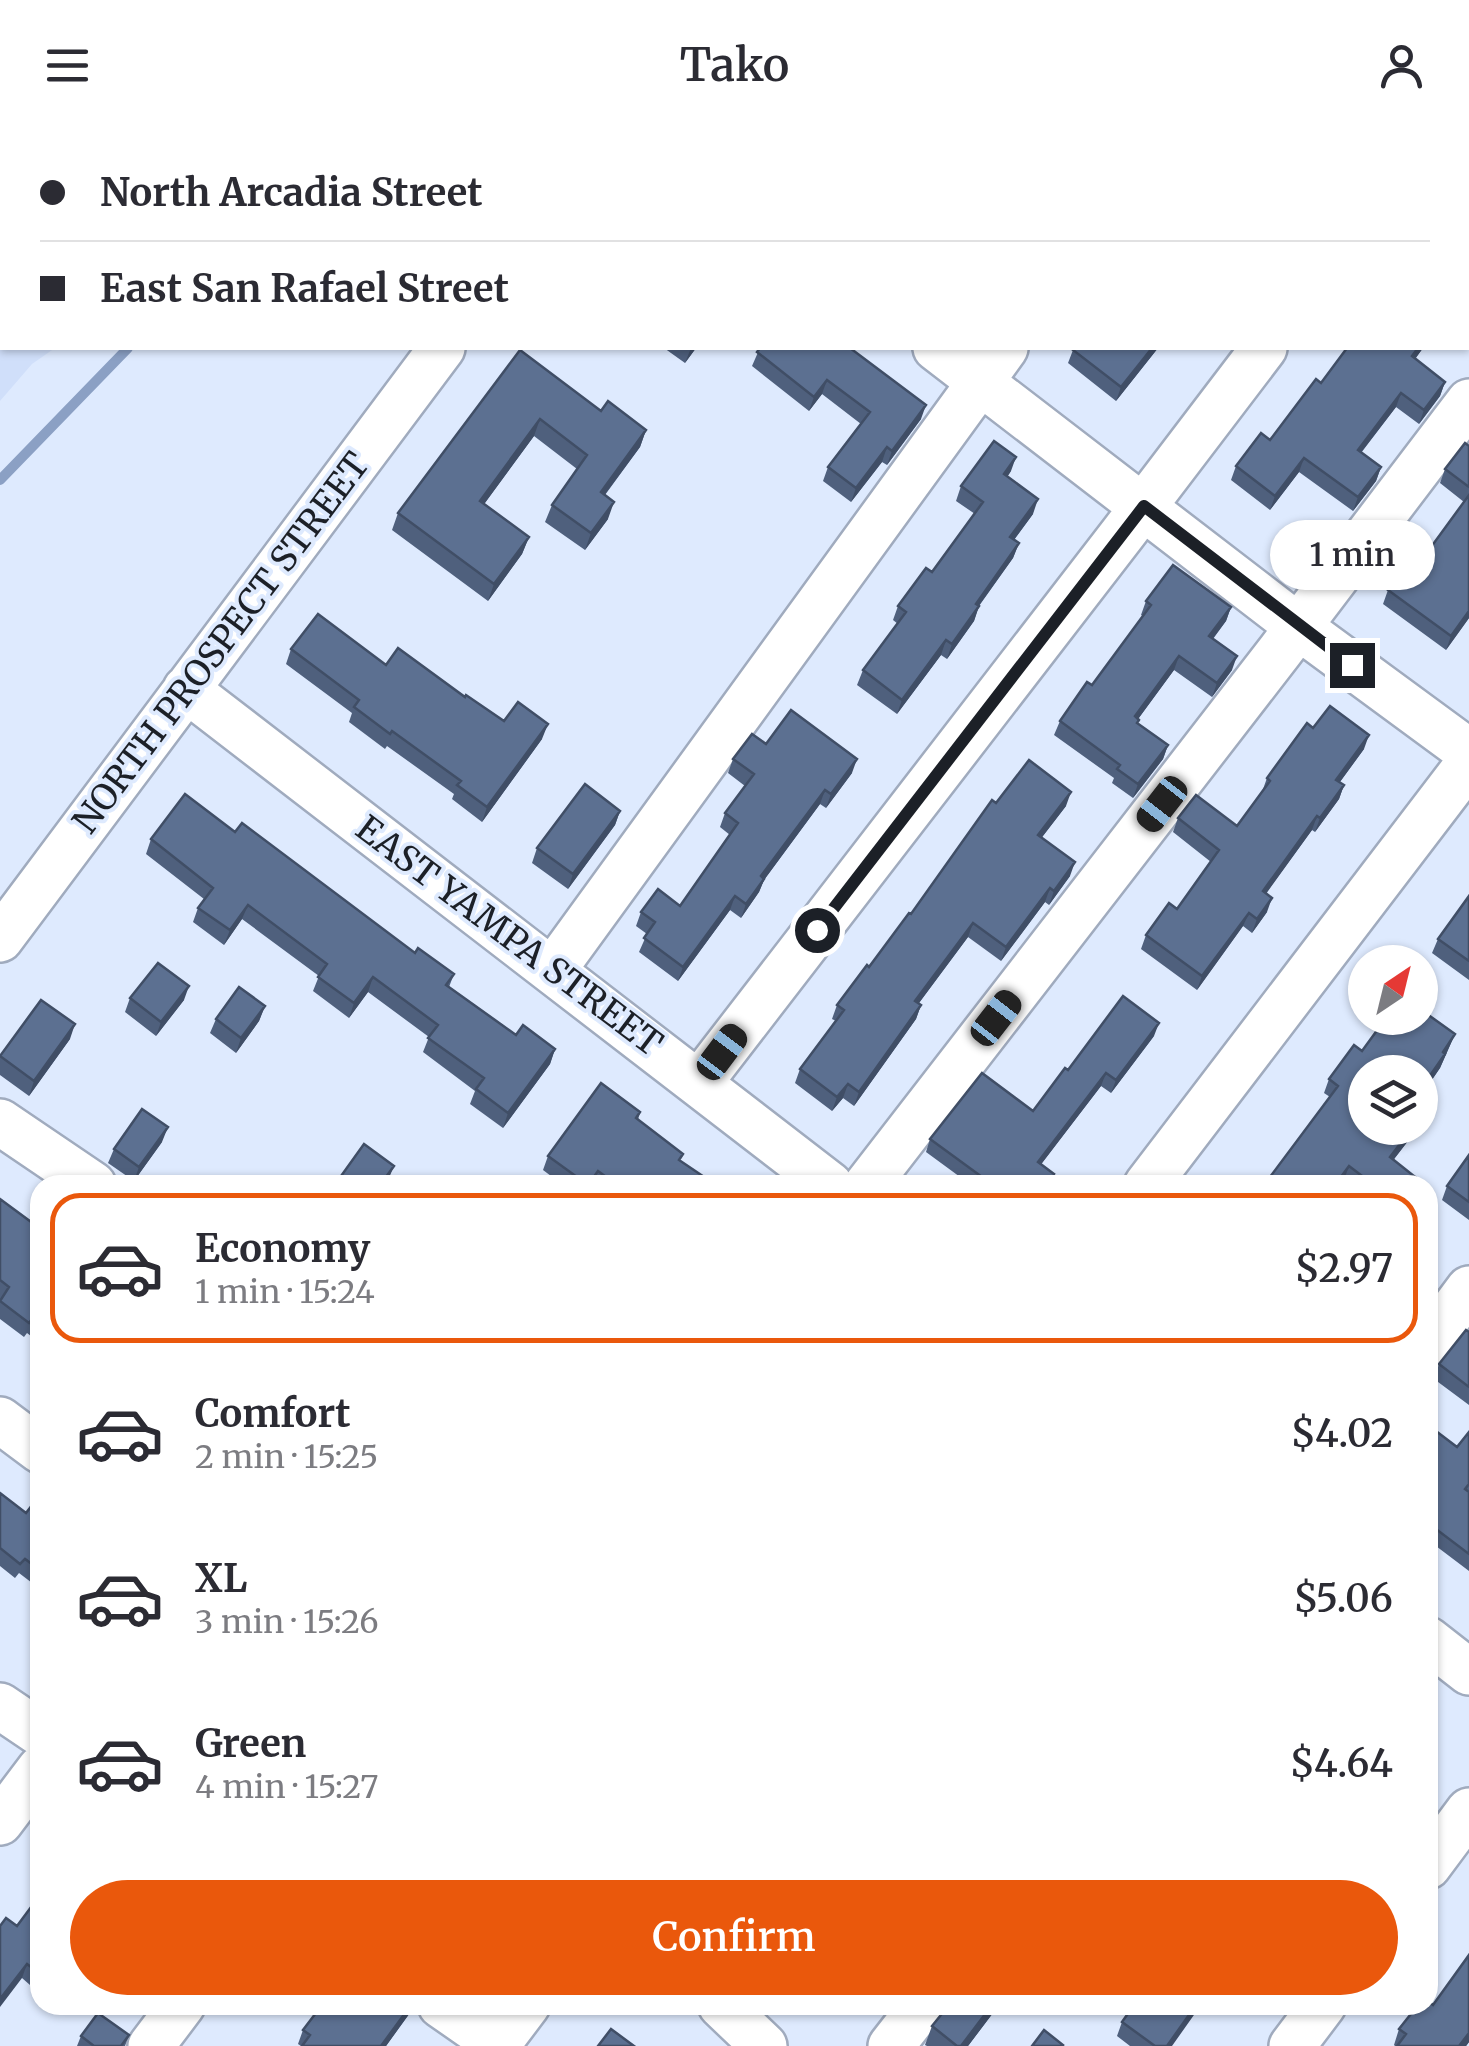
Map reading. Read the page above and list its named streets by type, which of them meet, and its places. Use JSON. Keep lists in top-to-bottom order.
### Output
{
  "streets": {
    "street": ["NORTH PROSPECT STREET", "EAST YAMPA STREET"]
  },
  "crossings": [
    ["NORTH PROSPECT STREET", "EAST YAMPA STREET"]
  ],
  "north": "top right",
  "page": {
    "header": "Tako",
    "banner": ["North Arcadia Street", "East San Rafael Street"],
    "bubble": "1 min",
    "list": [
      {
        "name": "Economy",
        "note": "1 min · 15:24",
        "value": "$2.97"
      },
      {
        "name": "Comfort",
        "note": "2 min · 15:25",
        "value": "$4.02"
      },
      {
        "name": "XL",
        "note": "3 min · 15:26",
        "value": "$5.06"
      },
      {
        "name": "Green",
        "note": "4 min · 15:27",
        "value": "$4.64"
      }
    ],
    "buttons": "Confirm"
  }
}
